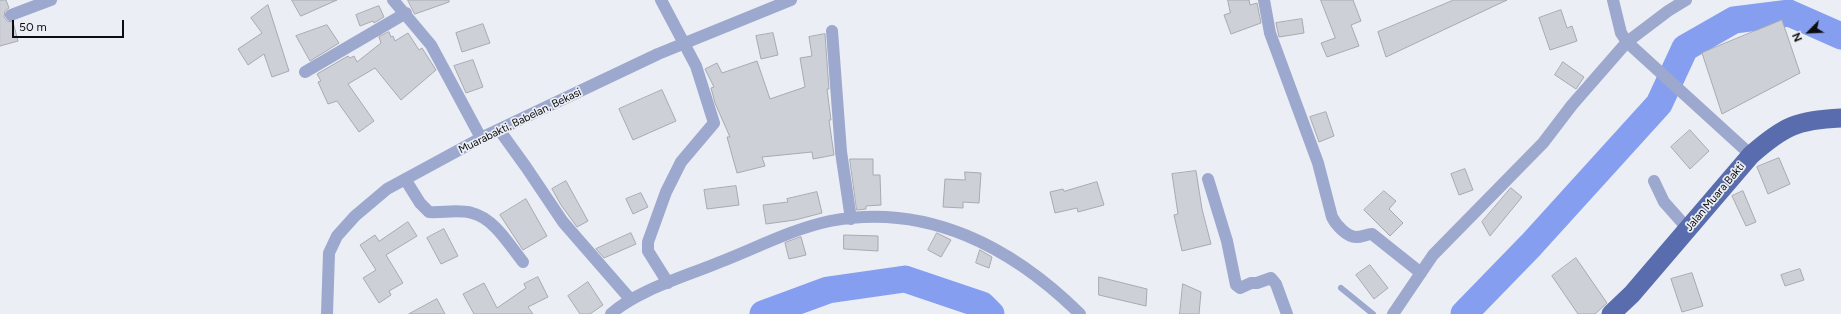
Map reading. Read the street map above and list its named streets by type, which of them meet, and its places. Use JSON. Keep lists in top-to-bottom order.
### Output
{
  "streets": {
    "main road": ["Jalan Muara Bakti"],
    "street": ["Muarabakti, Babelan, Bekasi"]
  },
  "scale_bar": "50 m",
  "north": "bottom left"
}
